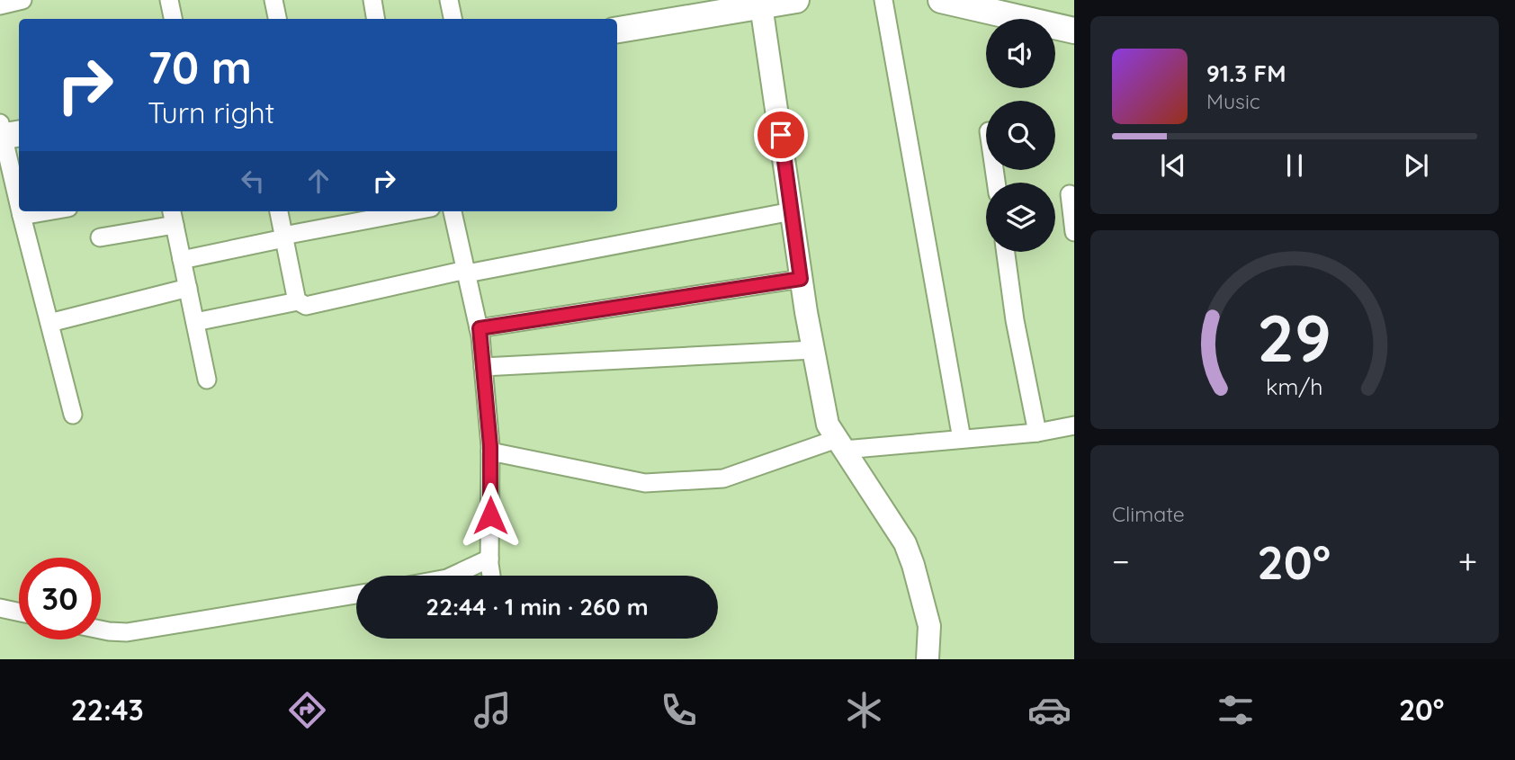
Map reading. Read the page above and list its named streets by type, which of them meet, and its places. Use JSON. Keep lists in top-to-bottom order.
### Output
{
  "page": {
    "turn": ["70 m", "Turn right"],
    "song": ["91.3 FM", "Music"],
    "tile": "Climate",
    "heat": ["−", "20°", "+"],
    "limit": "30",
    "trip": "22:44 · 1 min · 260 m",
    "tabs": ["22:43", "20°"],
    "gauge": ["29", "km/h"]
  }
}
